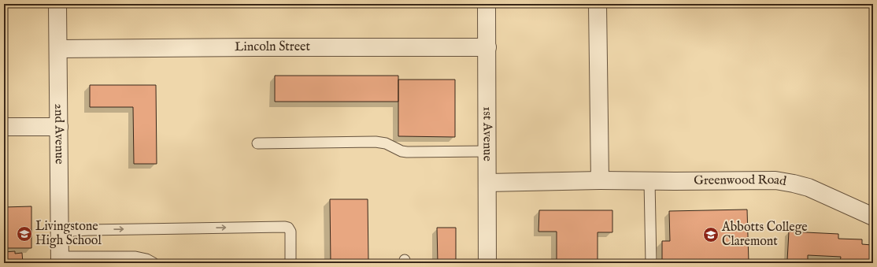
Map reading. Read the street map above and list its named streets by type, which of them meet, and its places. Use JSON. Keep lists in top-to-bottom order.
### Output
{
  "streets": {
    "street": [
      "Lincoln Street",
      "2nd Avenue",
      "1st Avenue",
      "Greenwood Road"
    ]
  },
  "crossings": [
    ["Lincoln Street", "2nd Avenue"],
    ["Lincoln Street", "1st Avenue"],
    ["1st Avenue", "Greenwood Road"]
  ],
  "places": {
    "school or university": ["Livingstone High School", "Abbotts College Claremont"]
  }
}
